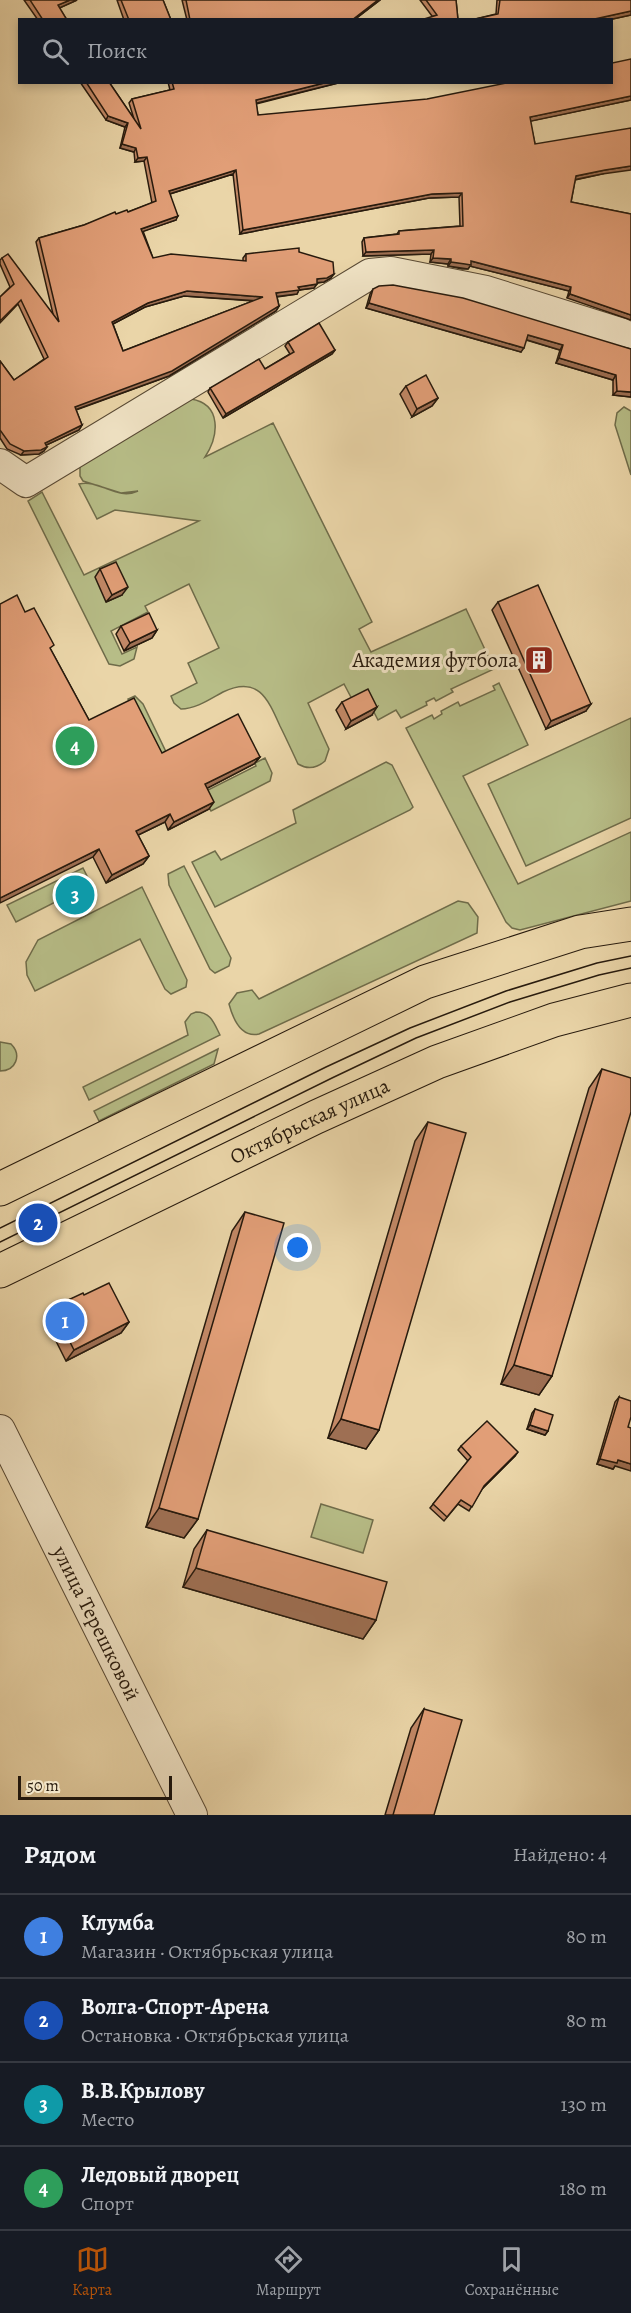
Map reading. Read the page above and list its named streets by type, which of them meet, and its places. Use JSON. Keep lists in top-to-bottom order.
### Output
{
  "streets": {
    "main road": ["Октябрьская улица"],
    "street": ["улица Терешковой"]
  },
  "places": {
    "building": ["Академия футбола"]
  },
  "scale_bar": "50 m",
  "page": {
    "search": "Поиск",
    "pins": [
      "4",
      "3",
      "2",
      "1"
    ],
    "scale": "50 m",
    "heading": ["Рядом", "Найдено: 4"],
    "list": [
      {
        "mark": "1",
        "name": "Клумба",
        "note": "Магазин · Октябрьская улица",
        "value": "80 m"
      },
      {
        "mark": "2",
        "name": "Волга-Спорт-Арена",
        "note": "Остановка · Октябрьская улица",
        "value": "80 m"
      },
      {
        "mark": "3",
        "name": "В.В.Крылову",
        "note": "Место",
        "value": "130 m"
      },
      {
        "mark": "4",
        "name": "Ледовый дворец",
        "note": "Спорт",
        "value": "180 m"
      }
    ],
    "nav": ["Карта", "Маршрут", "Сохранённые"]
  }
}
